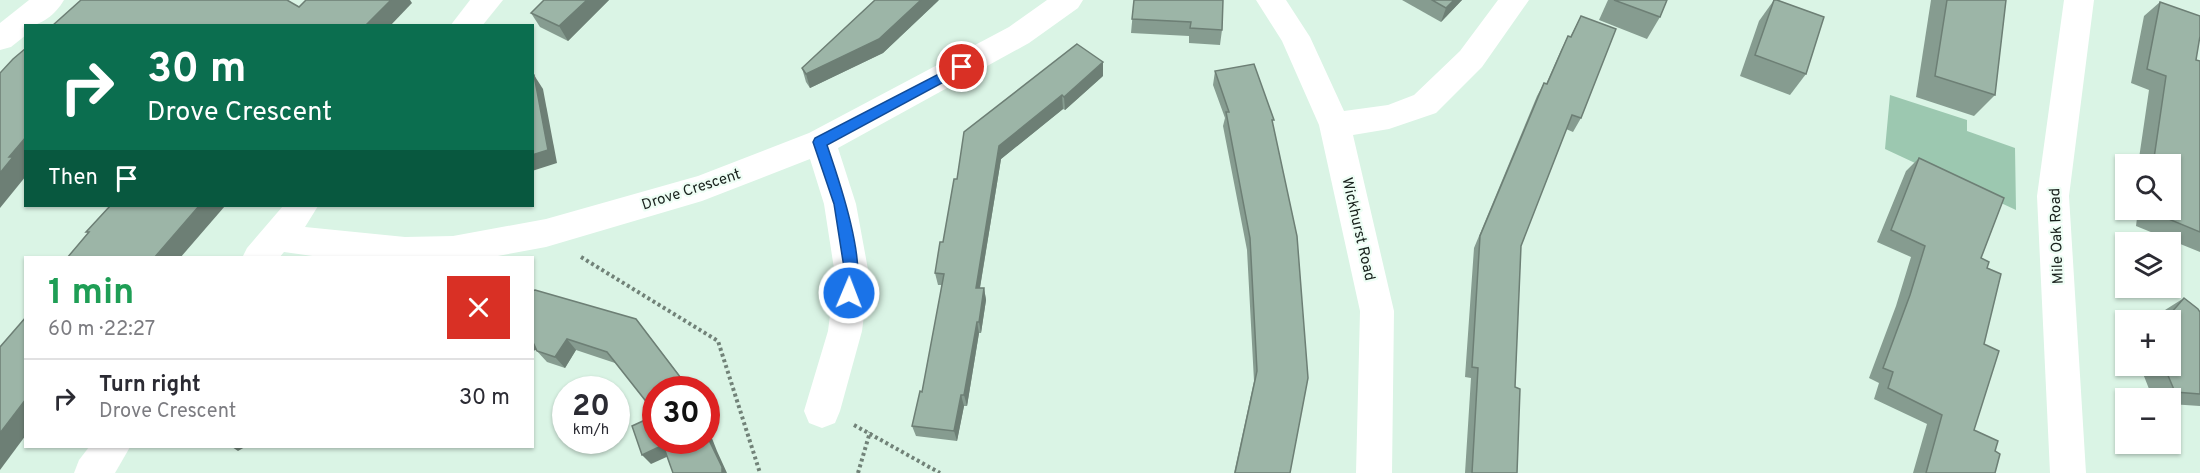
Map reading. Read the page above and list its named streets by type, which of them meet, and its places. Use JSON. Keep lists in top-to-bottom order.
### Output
{
  "streets": {
    "street": ["Drove Crescent", "Wickhurst Road", "Mile Oak Road"]
  },
  "page": {
    "turn": ["30 m", "Drove Crescent"],
    "then": "Then",
    "map_buttons": ["+", "−"],
    "heading": ["1 min", "60 m · 22:27"],
    "list": [
      {
        "name": "Turn right",
        "note": "Drove Crescent",
        "value": "30 m"
      }
    ],
    "speed": "20 km/h",
    "limit": "30"
  }
}
